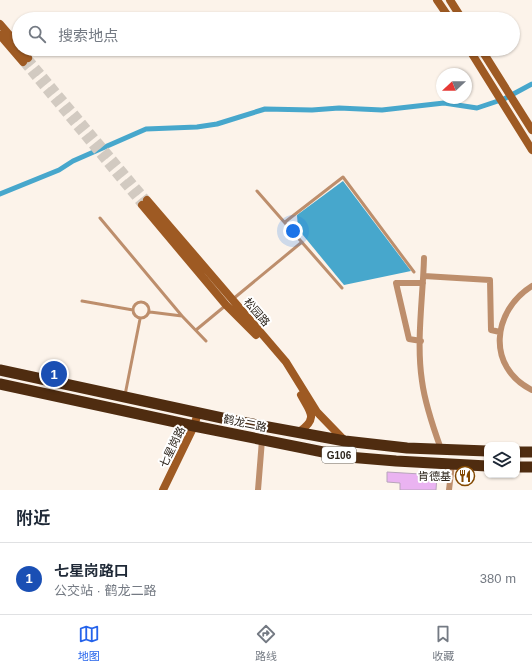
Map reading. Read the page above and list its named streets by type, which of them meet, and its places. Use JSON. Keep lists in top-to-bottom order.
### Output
{
  "streets": {
    "highway": ["鹤龙二路", "G106"],
    "street": ["松园路", "七星岗路"]
  },
  "crossings": [
    ["松园路", "鹤龙二路"],
    ["鹤龙二路", "七星岗路"]
  ],
  "places": {
    "restaurant": ["肯德基"]
  },
  "north": "left",
  "page": {
    "search": "搜索地点",
    "pins": "1",
    "heading": "附近",
    "list": [
      {
        "mark": "1",
        "name": "七星岗路口",
        "note": "公交站 · 鹤龙二路",
        "value": "380 m"
      }
    ],
    "nav": ["地图", "路线", "收藏"]
  }
}
